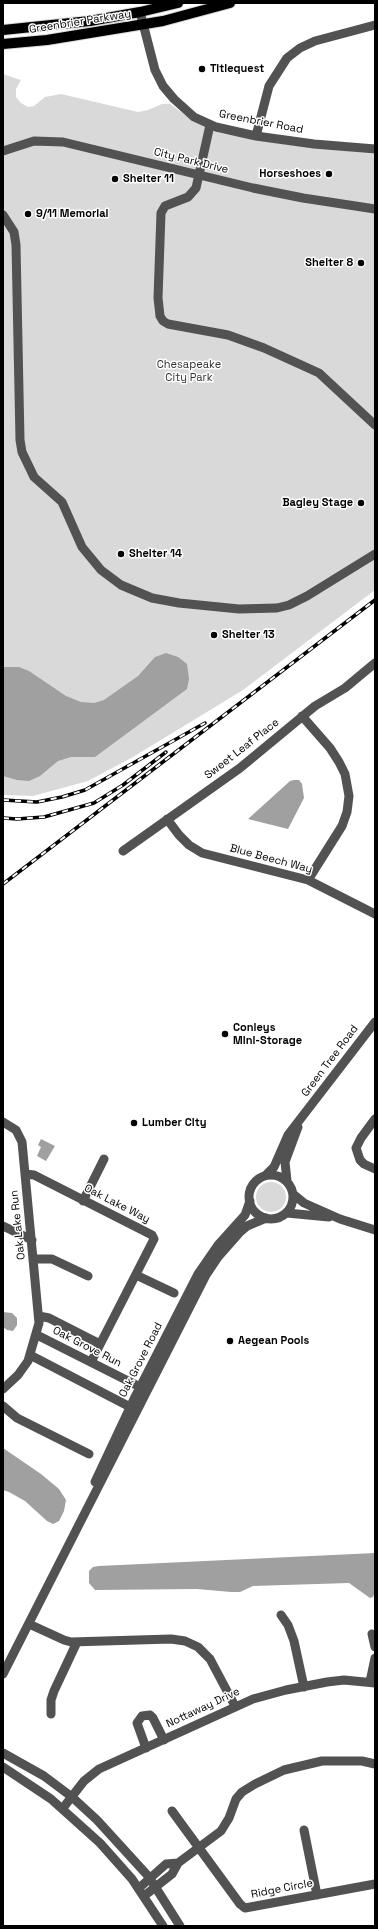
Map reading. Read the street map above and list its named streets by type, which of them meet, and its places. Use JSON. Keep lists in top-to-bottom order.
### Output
{
  "streets": {
    "main road": ["Greenbrier Parkway"],
    "street": [
      "Greenbrier Road",
      "City Park Drive",
      "Sweet Leaf Place",
      "Blue Beech Way",
      "Green Tree Road",
      "Oak Lake Way",
      "Oak Lake Run",
      "Oak Grove Run",
      "Oak Grove Road",
      "Nottaway Drive",
      "Ridge Circle"
    ]
  },
  "crossings": [
    ["Greenbrier Parkway", "Greenbrier Road"],
    ["Sweet Leaf Place", "Blue Beech Way"],
    ["Green Tree Road", "Oak Grove Road"],
    ["Oak Lake Way", "Oak Lake Run"],
    ["Oak Lake Way", "Oak Grove Run"],
    ["Oak Lake Run", "Oak Grove Run"],
    ["Oak Grove Run", "Oak Grove Road"]
  ],
  "parks": ["Chesapeake City Park"],
  "places": [
    "Titlequest",
    "Horseshoes",
    "Shelter 11",
    "9/11 Memorial",
    "Shelter 8",
    "Bagley Stage",
    "Shelter 14",
    "Shelter 13",
    "Conleys Mini-Storage",
    "Lumber City",
    "Aegean Pools"
  ]
}
